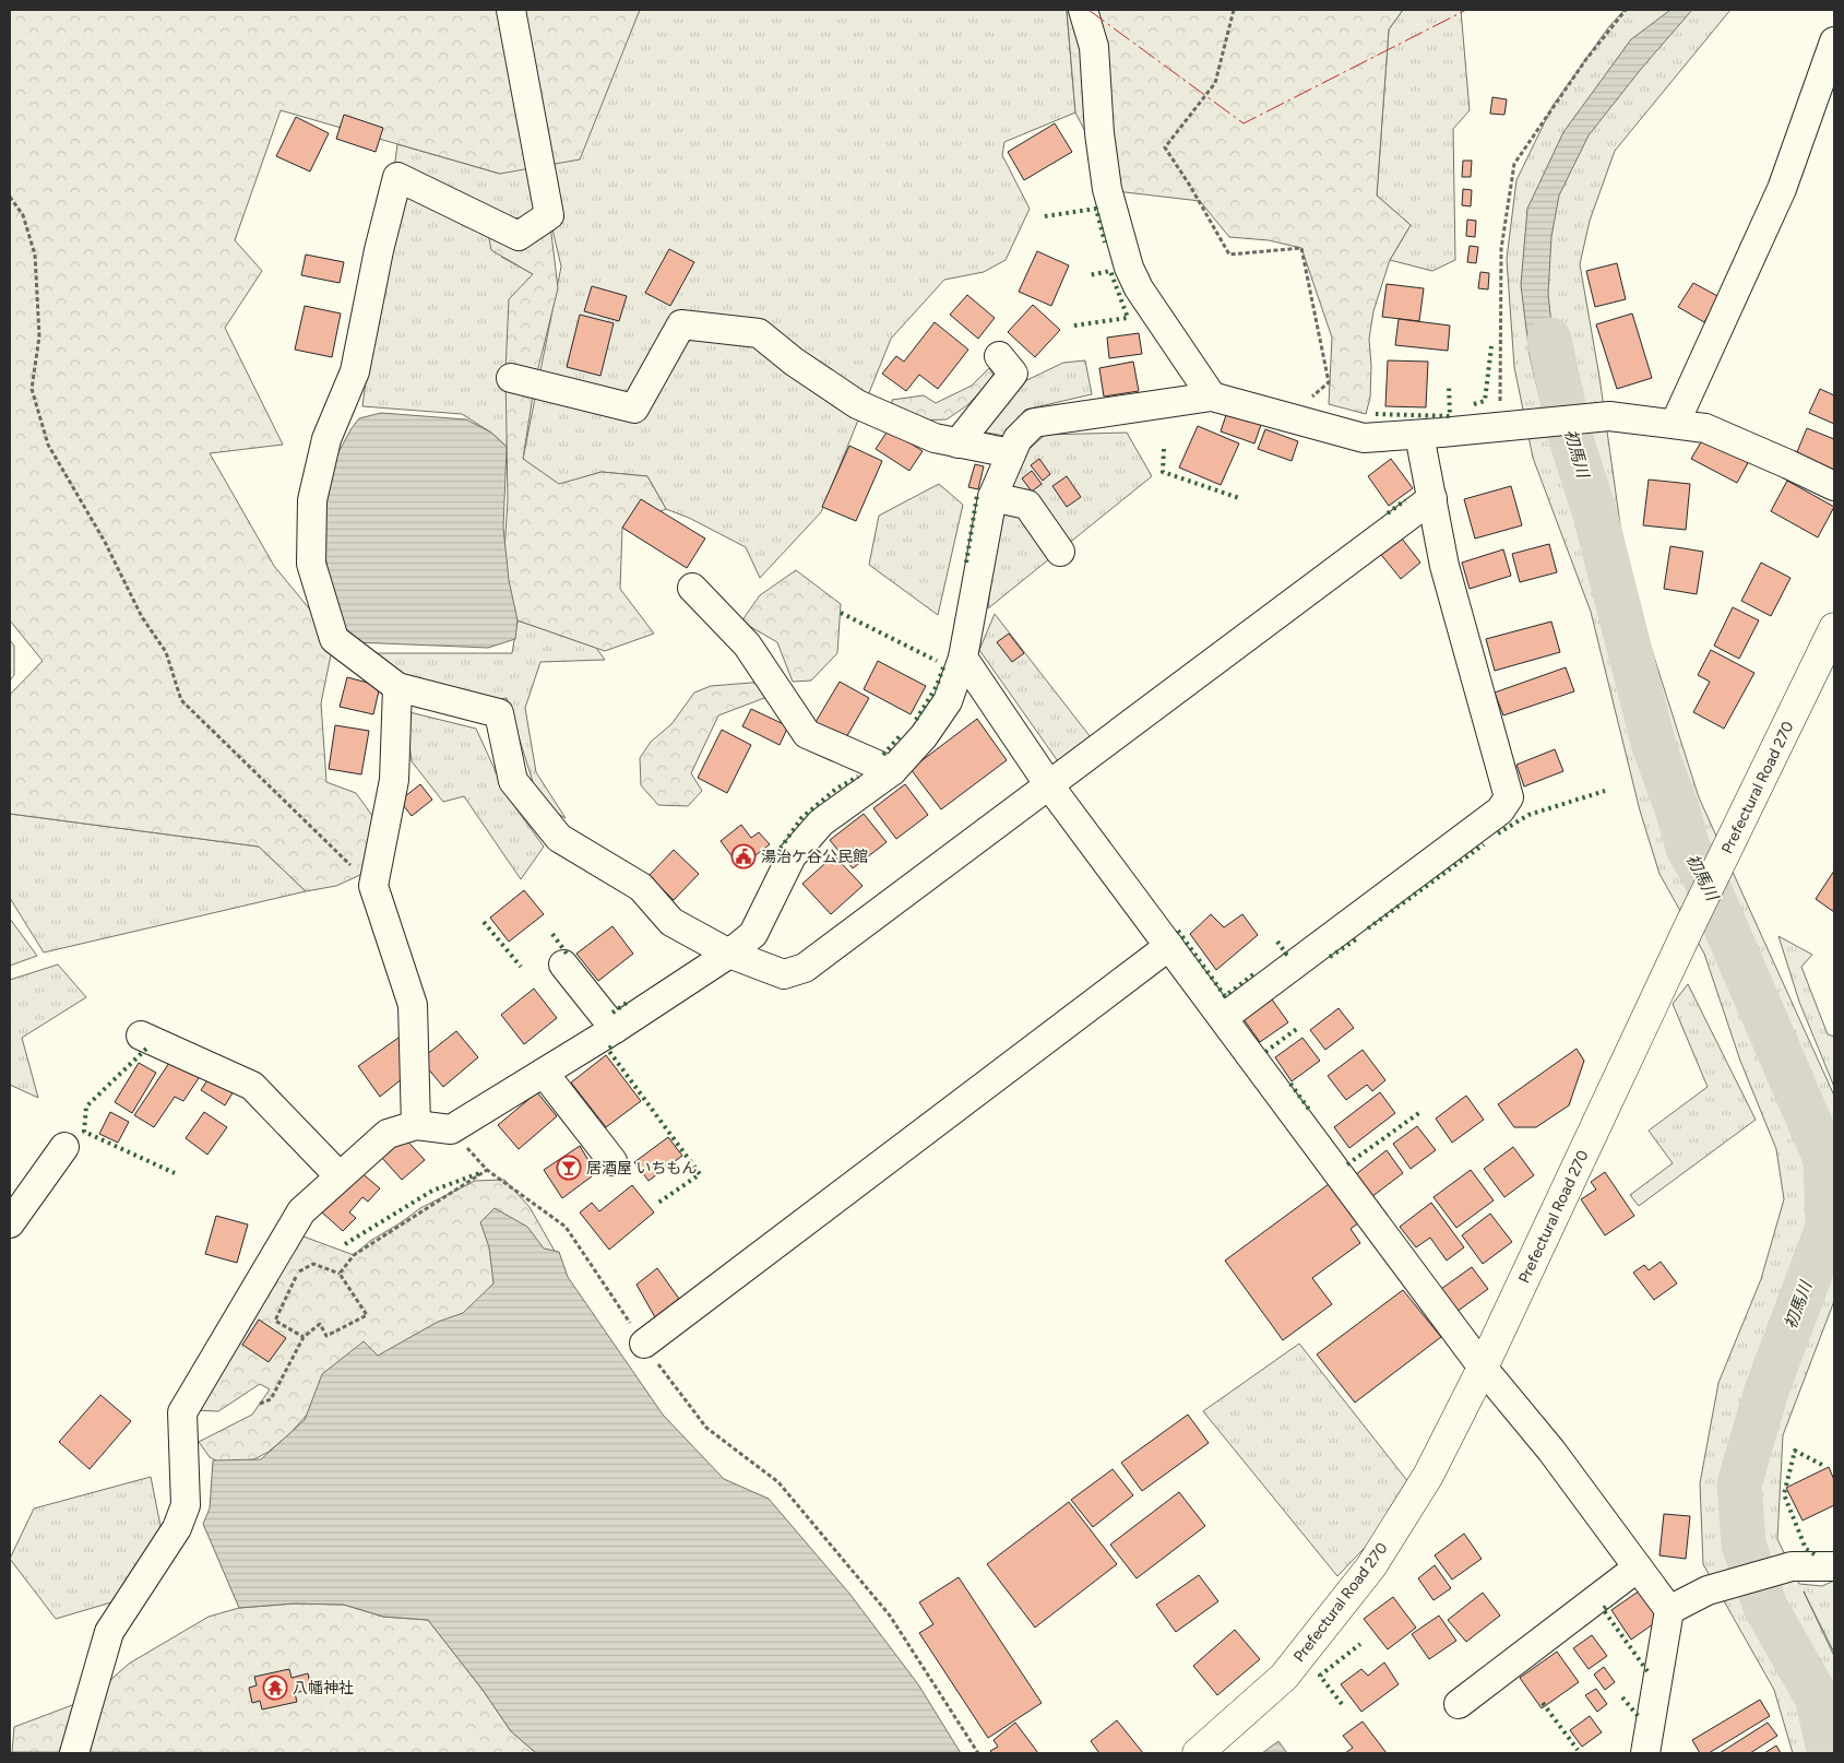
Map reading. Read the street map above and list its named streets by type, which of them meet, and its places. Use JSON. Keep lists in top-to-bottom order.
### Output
{
  "streets": {
    "main road": ["Prefectural Road 270"]
  },
  "water": ["初馬川"],
  "places": {
    "public building": ["湯治ケ谷公民館"],
    "bar": ["居酒屋 いちもん"],
    "temple": ["八幡神社"]
  }
}
